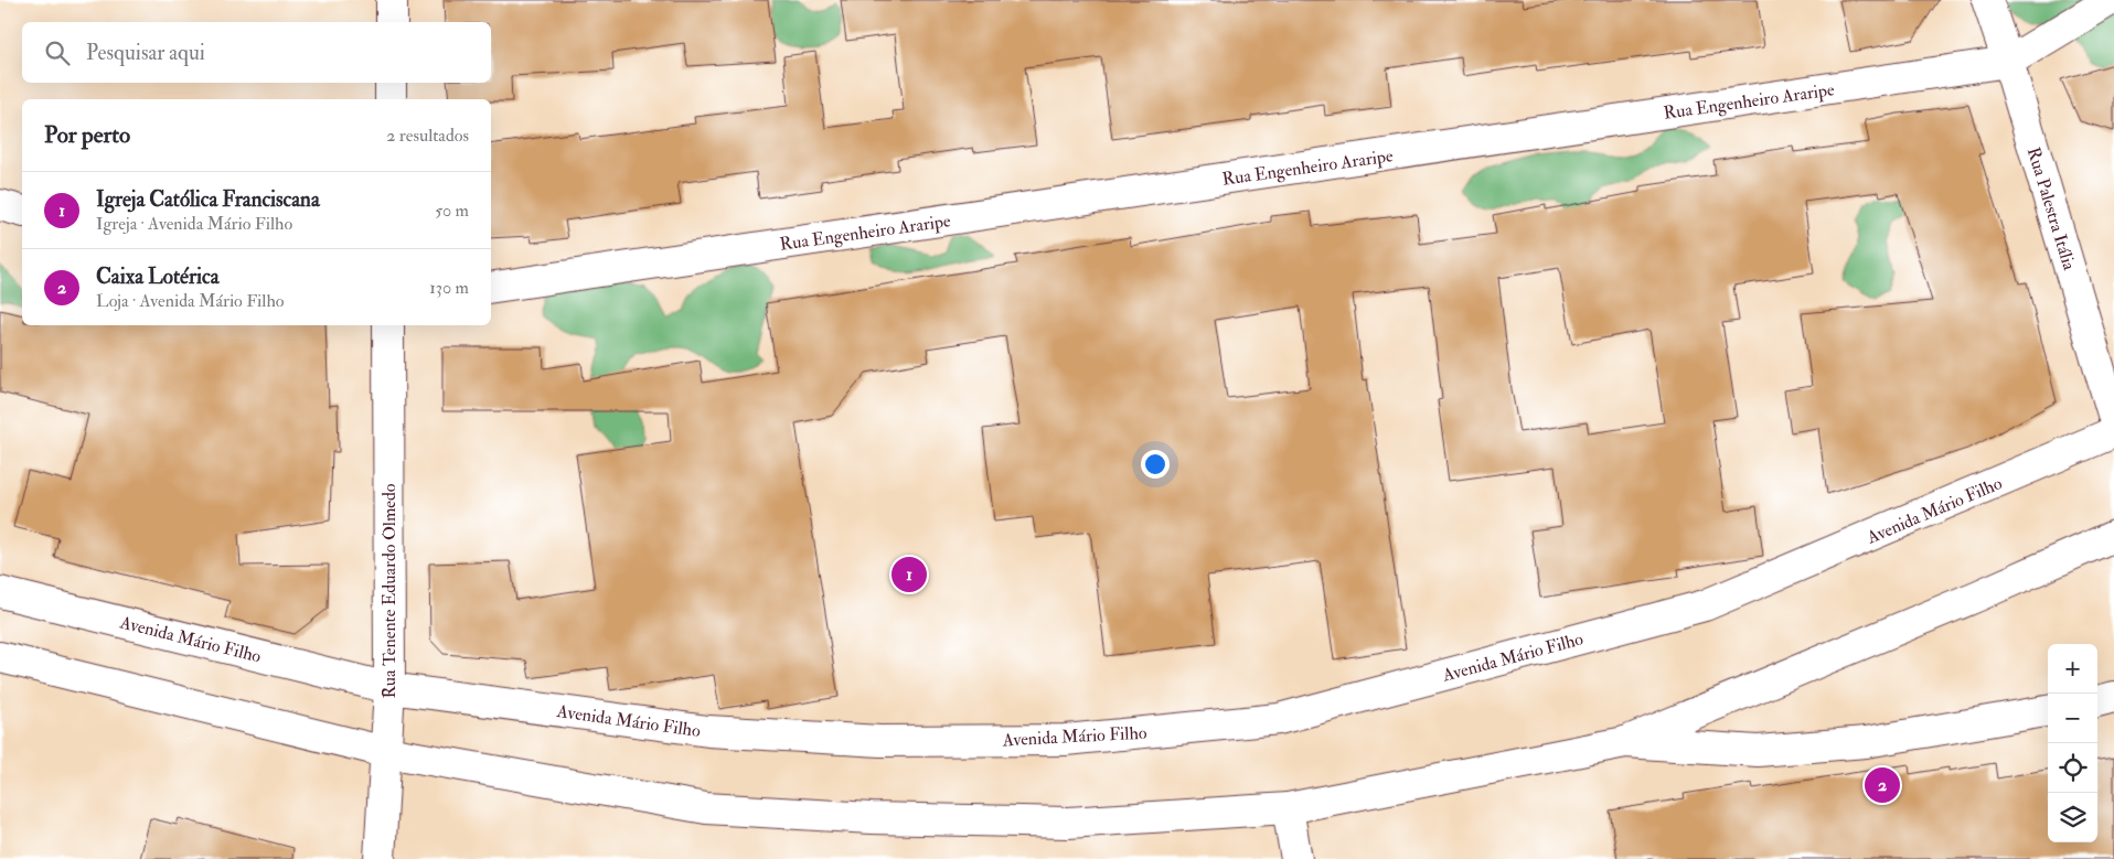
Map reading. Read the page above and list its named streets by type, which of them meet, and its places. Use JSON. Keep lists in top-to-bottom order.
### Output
{
  "streets": {
    "main road": [
      "Rua Engenheiro Araripe",
      "Rua Palestra Itália",
      "Avenida Mário Filho",
      "Rua Tenente Eduardo Olmedo"
    ]
  },
  "crossings": [
    ["Rua Engenheiro Araripe", "Rua Palestra Itália"],
    ["Avenida Mário Filho", "Rua Tenente Eduardo Olmedo"]
  ],
  "page": {
    "search": "Pesquisar aqui",
    "heading": ["Por perto", "2 resultados"],
    "list": [
      {
        "mark": "1",
        "name": "Igreja Católica Franciscana",
        "note": "Igreja · Avenida Mário Filho",
        "value": "50 m"
      },
      {
        "mark": "2",
        "name": "Caixa Lotérica",
        "note": "Loja · Avenida Mário Filho",
        "value": "130 m"
      }
    ],
    "pins": ["1", "2"],
    "map_buttons": ["+", "−"]
  }
}
